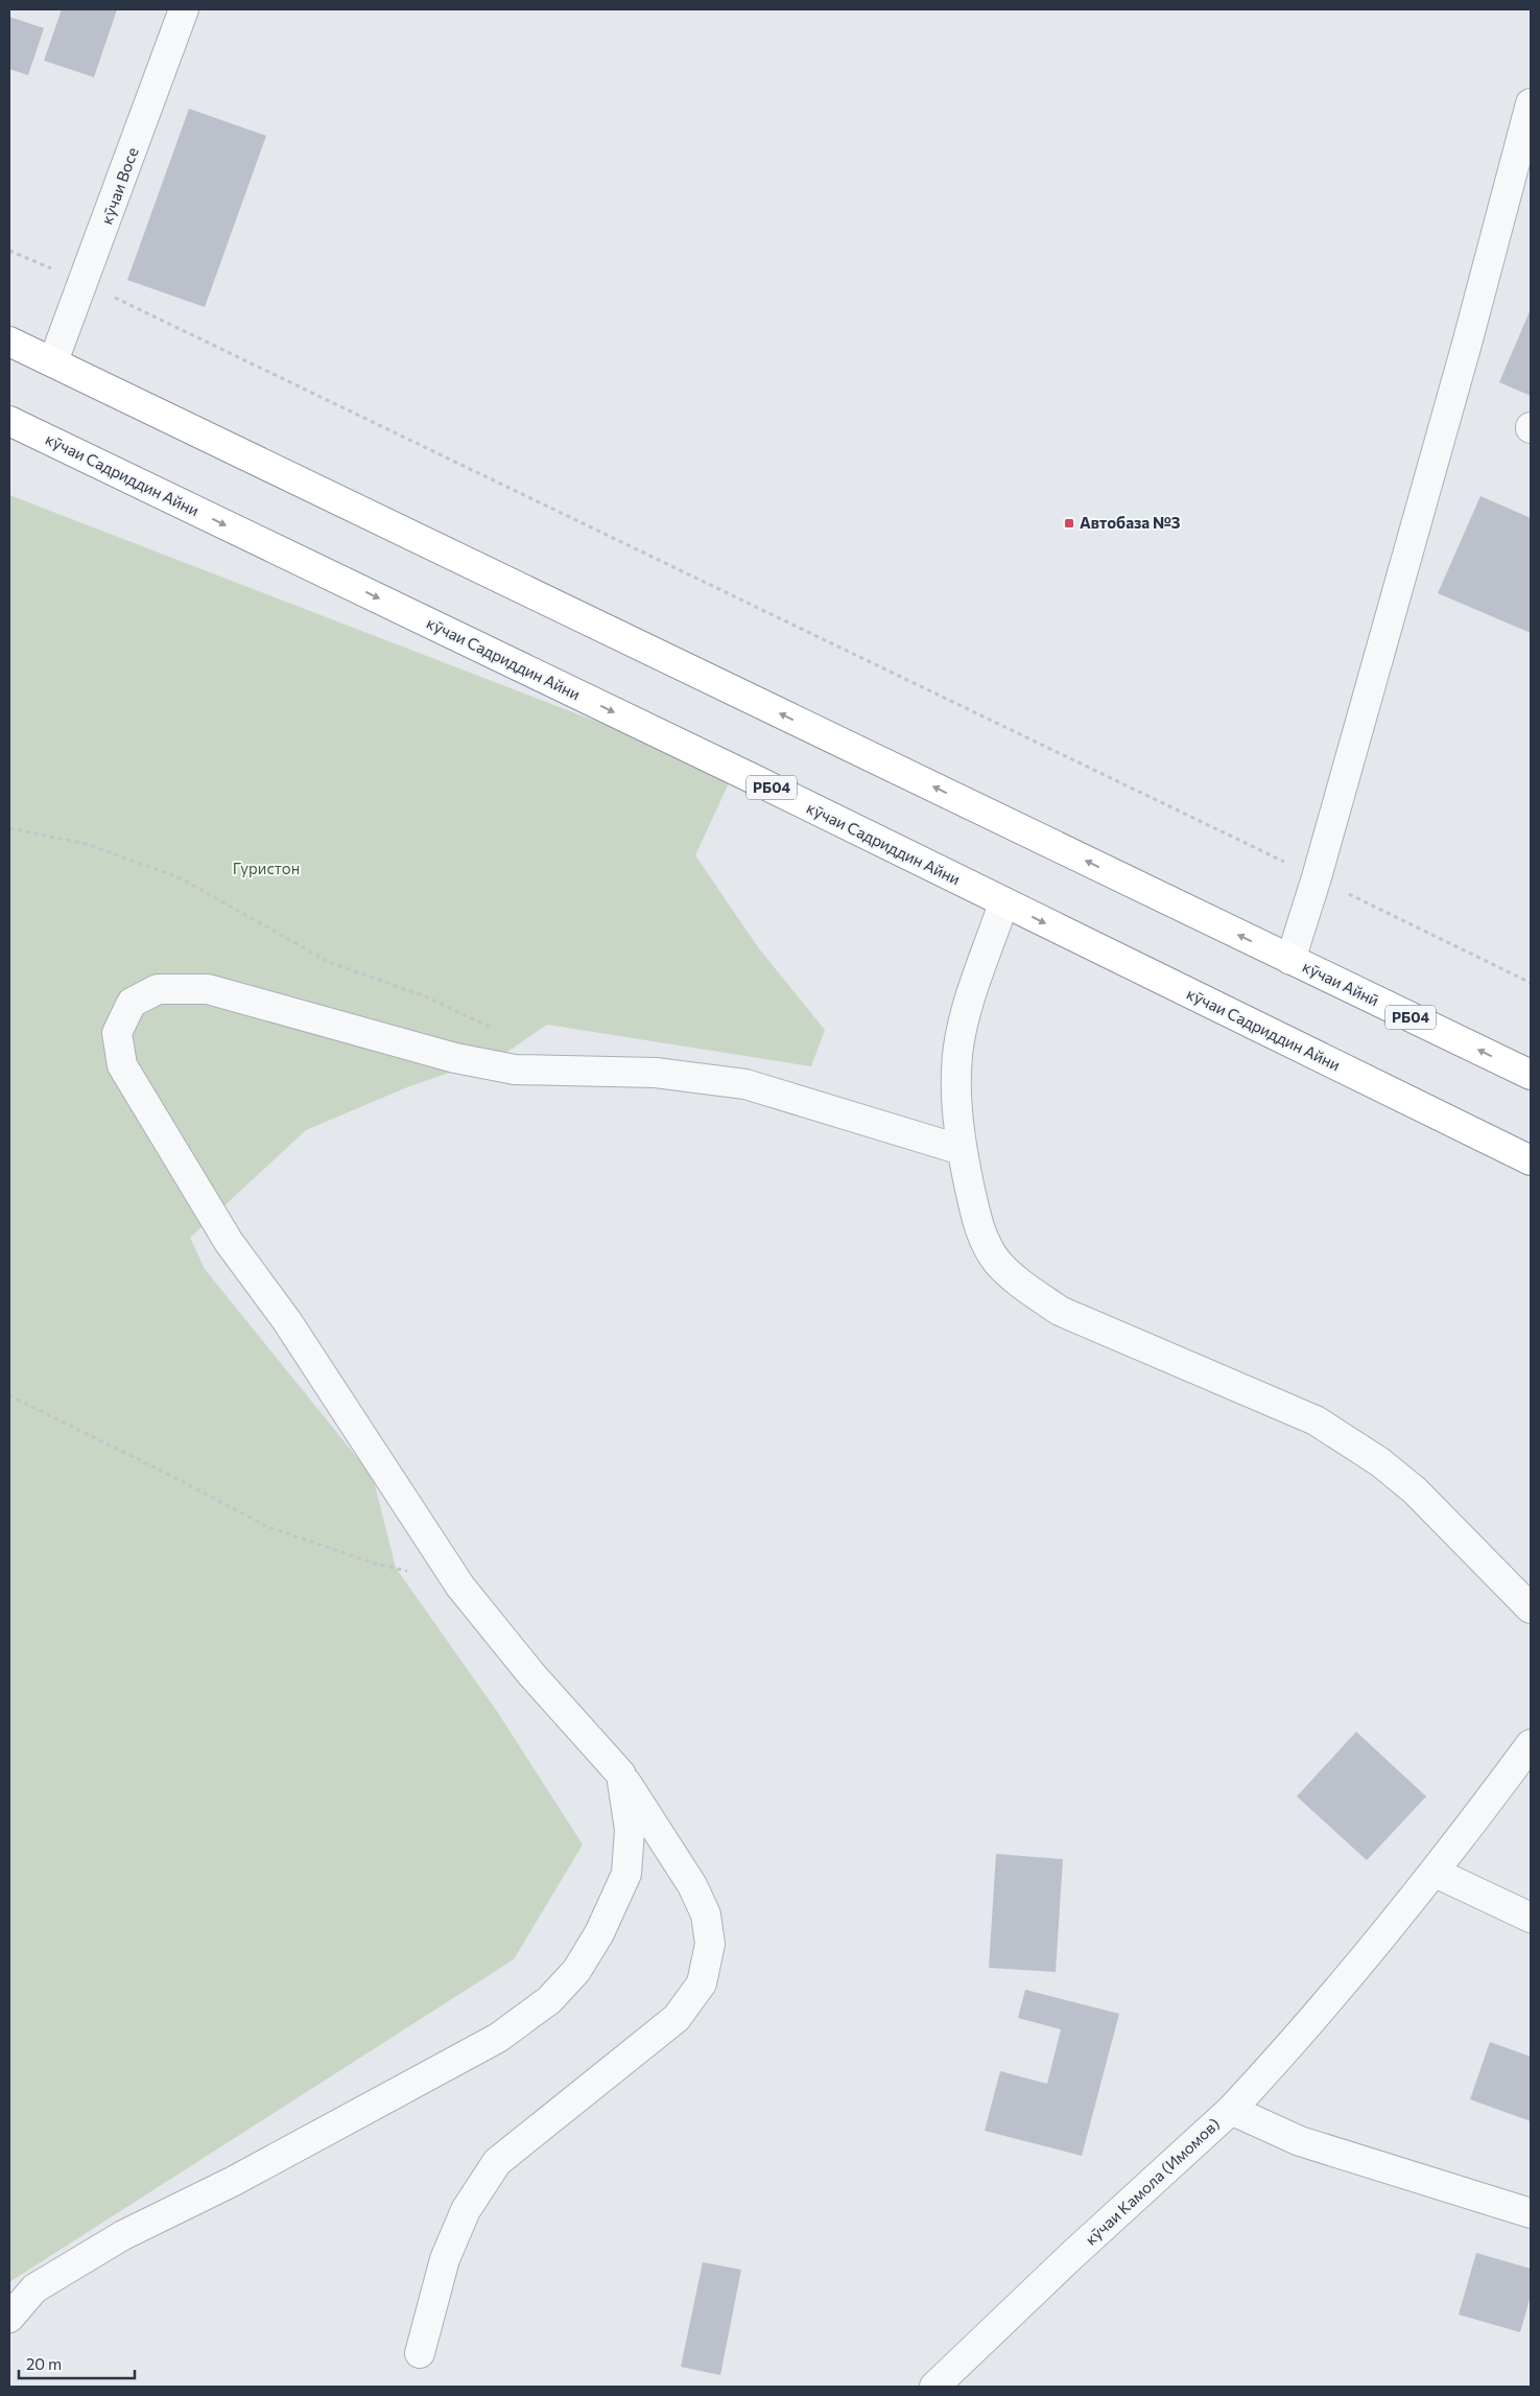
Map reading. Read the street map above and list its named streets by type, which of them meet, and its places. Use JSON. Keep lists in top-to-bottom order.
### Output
{
  "streets": {
    "highway": ["кӯчаи Садриддин Айни", "РБ04", "кӯчаи Айнӣ"],
    "street": ["кӯчаи Восе", "кӯчаи Камола (Имомов)"]
  },
  "crossings": [
    ["кӯчаи Восе", "РБ04"],
    ["РБ04", "кӯчаи Айнӣ"]
  ],
  "one_way": ["кӯчаи Айнӣ"],
  "parks": ["Гуристон"],
  "places": {
    "transit": ["Автобаза №3"]
  },
  "scale_bar": "20 m"
}
